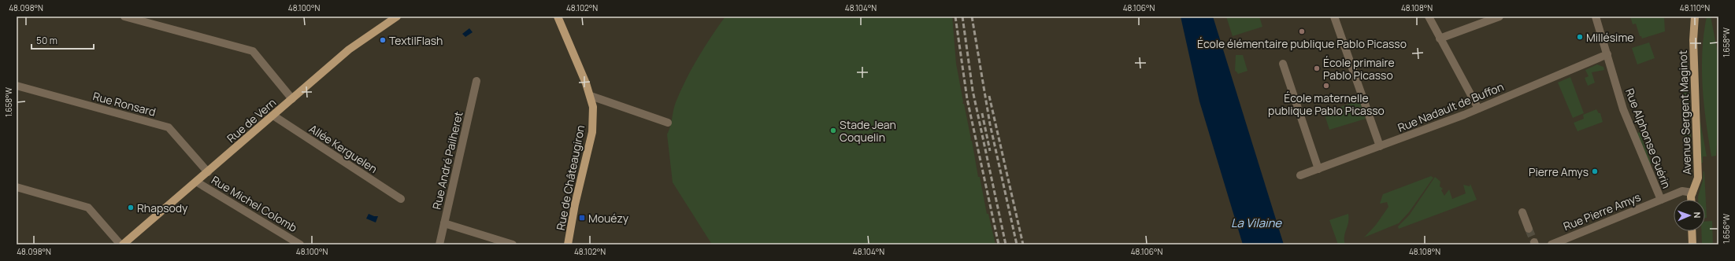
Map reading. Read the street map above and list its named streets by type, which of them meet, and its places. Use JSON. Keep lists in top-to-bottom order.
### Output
{
  "streets": {
    "main road": ["Avenue Sergent Maginot", "Rue de Vern", "Rue de Châteaugiron"],
    "street": [
      "Rue Ronsard",
      "Rue Nadault de Buffon",
      "Rue Alphonse Guérin",
      "Allée Kerguelen",
      "Rue André Pailheret",
      "Rue Michel Colomb",
      "Rue Pierre Amys"
    ]
  },
  "crossings": [
    ["Rue Ronsard", "Rue de Vern"],
    ["Rue Nadault de Buffon", "Rue Alphonse Guérin"],
    ["Avenue Sergent Maginot", "Rue Alphonse Guérin"],
    ["Rue de Vern", "Allée Kerguelen"],
    ["Rue de Vern", "Rue Michel Colomb"],
    ["Rue Alphonse Guérin", "Rue Pierre Amys"]
  ],
  "water": ["La Vilaine"],
  "places": {
    "other": [
      "École élémentaire publique Pablo Picasso",
      "Millésime",
      "TextilFlash",
      "École primaire Pablo Picasso",
      "École maternelle publique Pablo Picasso",
      "Stade Jean Coquelin",
      "Pierre Amys",
      "Rhapsody"
    ],
    "transit": ["Mouézy"]
  },
  "scale_bar": "50 m",
  "north": "right",
  "coordinates": [
    "48.098°N",
    "48.100°N",
    "48.102°N",
    "48.104°N",
    "48.106°N",
    "48.108°N",
    "48.110°N",
    "1.658°W",
    "1.656°W"
  ]
}
